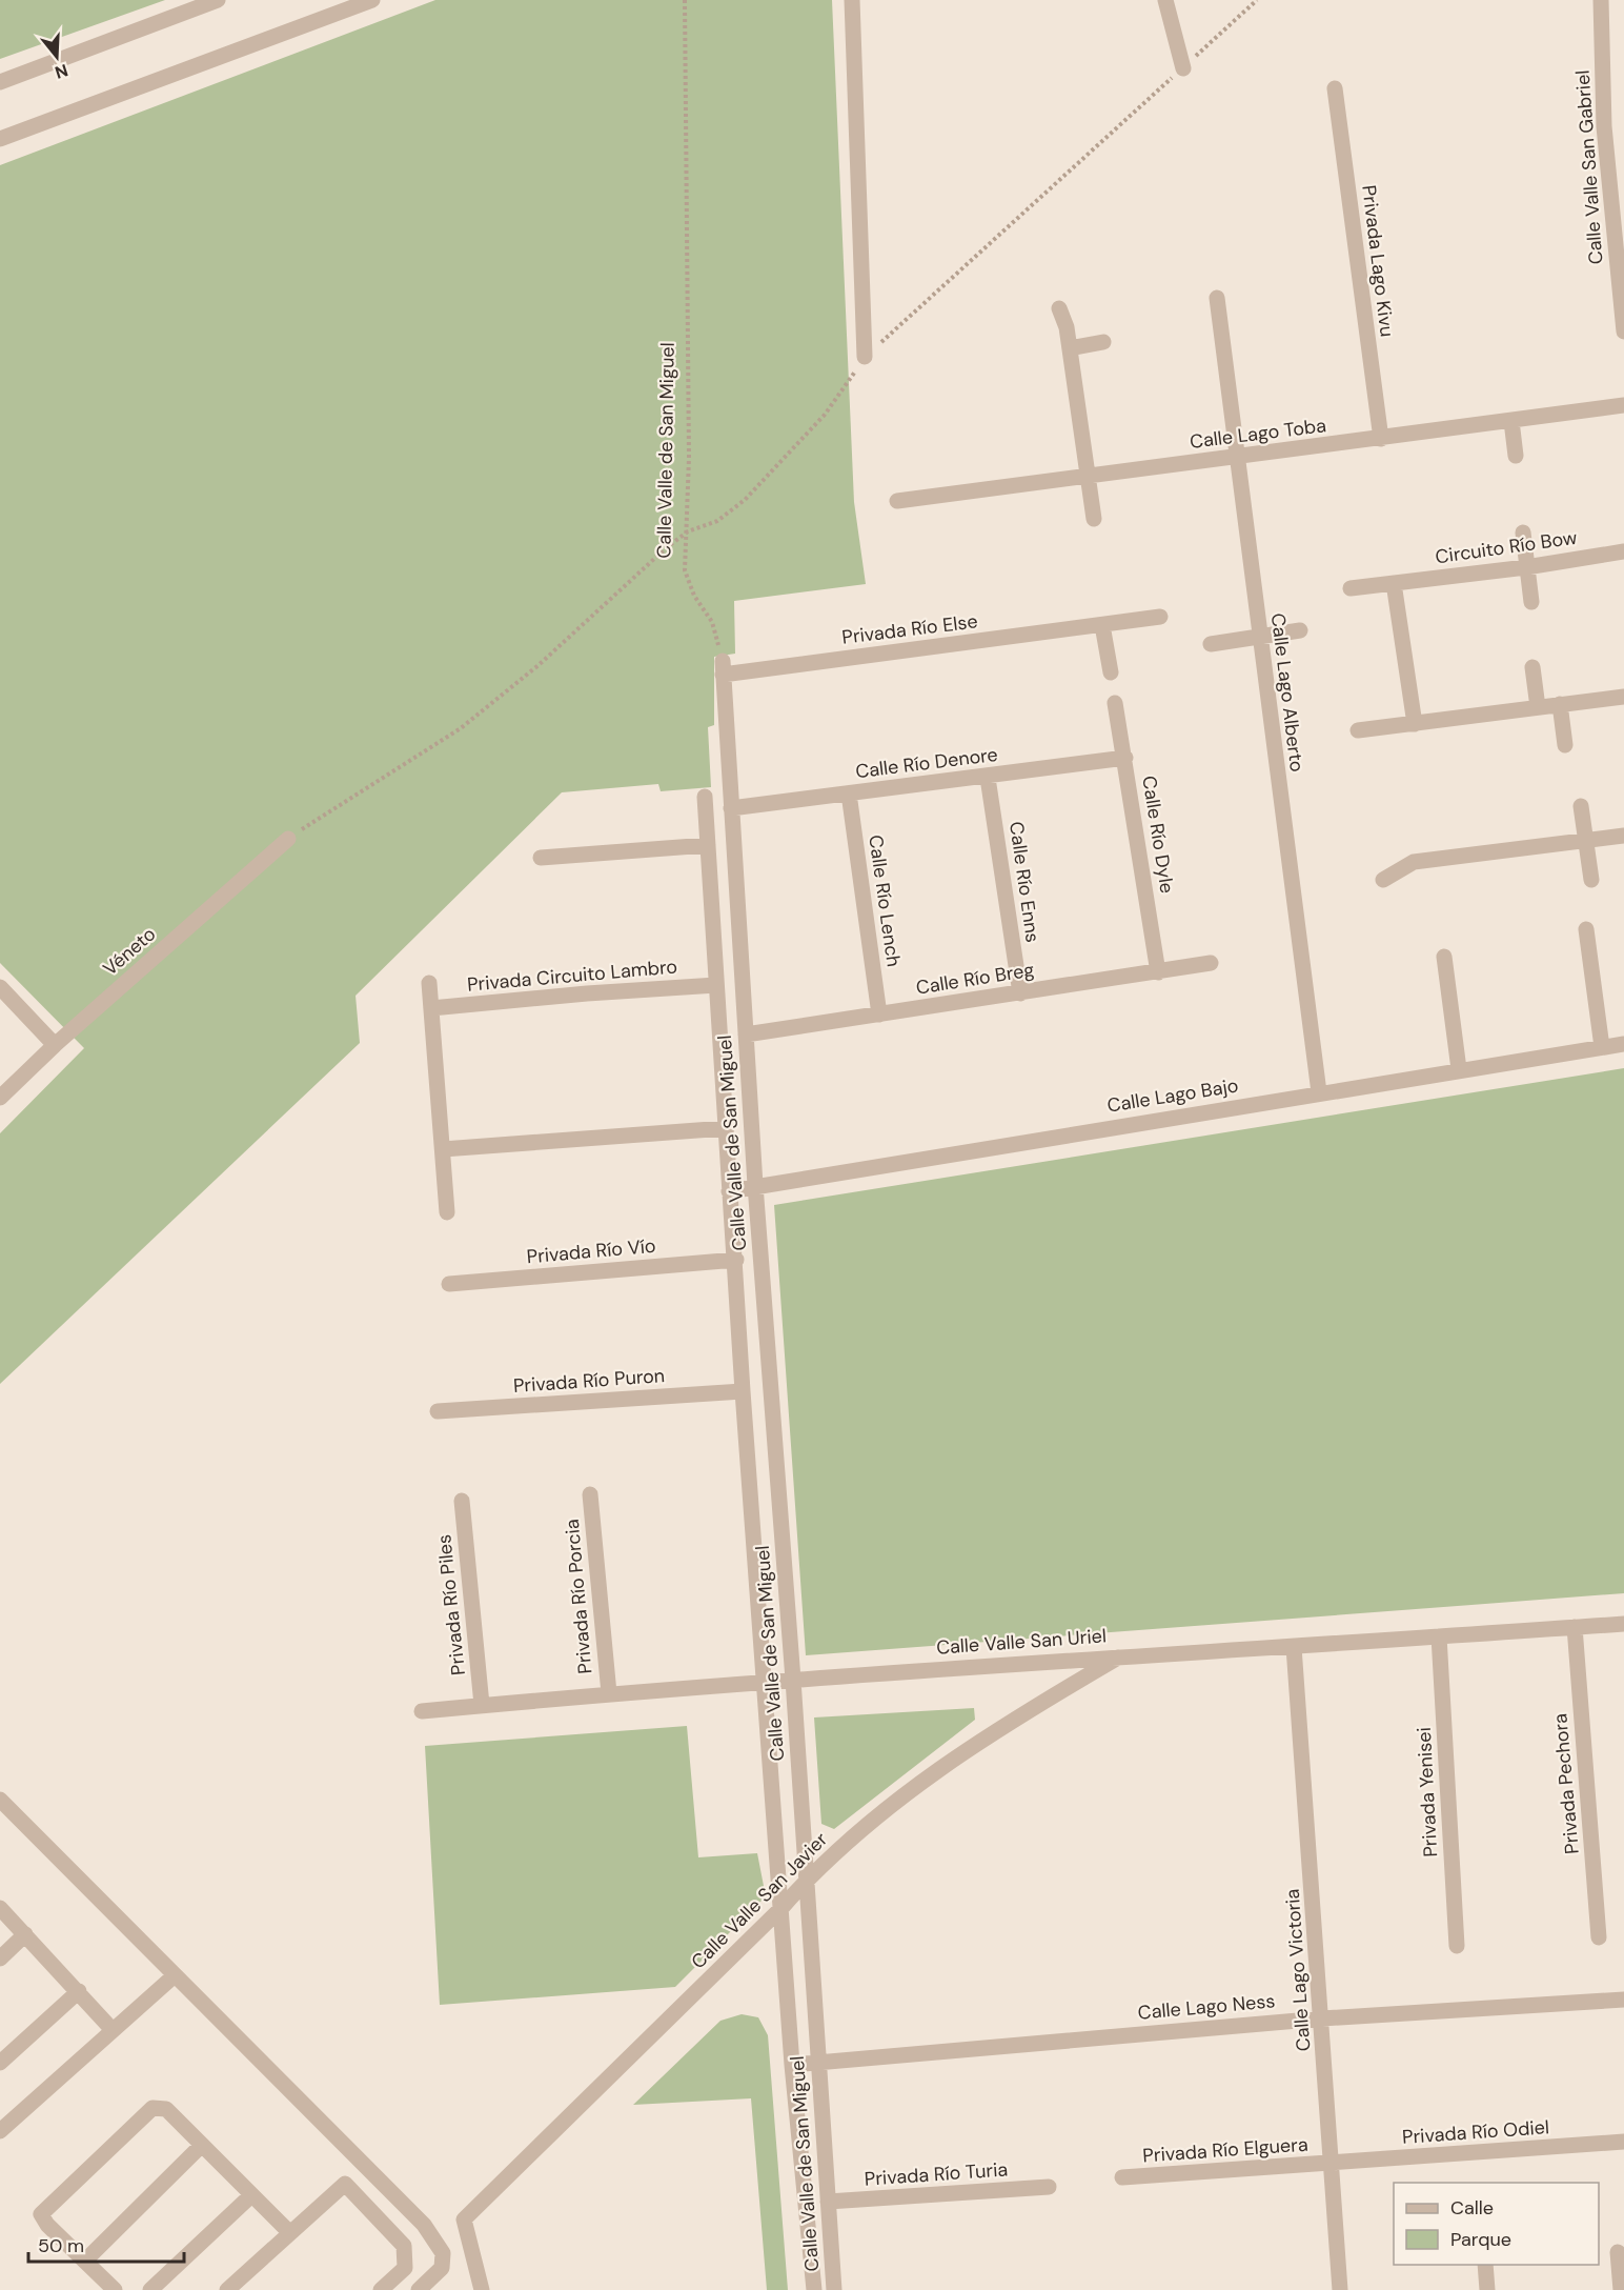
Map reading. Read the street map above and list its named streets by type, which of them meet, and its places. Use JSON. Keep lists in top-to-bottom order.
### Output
{
  "streets": {
    "street": [
      "Calle Valle San Gabriel",
      "Privada Lago Kivu",
      "Calle Lago Toba",
      "Calle Valle de San Miguel",
      "Circuito Río Bow",
      "Privada Río Else",
      "Calle Lago Alberto",
      "Calle Río Denore",
      "Calle Río Dyle",
      "Calle Río Enns",
      "Calle Río Lench",
      "Véneto",
      "Privada Circuito Lambro",
      "Calle Río Breg",
      "Calle Lago Bajo",
      "Privada Río Vío",
      "Privada Río Puron",
      "Privada Río Porcia",
      "Privada Río Piles",
      "Calle Valle San Uriel",
      "Privada Pechora",
      "Privada Yenisei",
      "Calle Valle San Javier",
      "Calle Lago Victoria",
      "Calle Lago Ness",
      "Privada Río Odiel",
      "Privada Río Elguera",
      "Privada Río Turia"
    ]
  },
  "crossings": [
    ["Privada Lago Kivu", "Calle Lago Toba"],
    ["Calle Lago Toba", "Calle Lago Alberto"],
    ["Calle Valle de San Miguel", "Privada Río Else"],
    ["Calle Valle de San Miguel", "Calle Río Denore"],
    ["Calle Valle de San Miguel", "Privada Circuito Lambro"],
    ["Calle Valle de San Miguel", "Calle Río Breg"],
    ["Calle Valle de San Miguel", "Calle Lago Bajo"],
    ["Calle Valle de San Miguel", "Privada Río Vío"],
    ["Calle Valle de San Miguel", "Privada Río Puron"],
    ["Calle Valle de San Miguel", "Calle Valle San Uriel"],
    ["Calle Valle de San Miguel", "Calle Valle San Javier"],
    ["Calle Valle de San Miguel", "Calle Lago Ness"],
    ["Calle Valle de San Miguel", "Privada Río Turia"],
    ["Calle Lago Alberto", "Calle Lago Bajo"],
    ["Calle Río Denore", "Calle Río Dyle"],
    ["Calle Río Denore", "Calle Río Enns"],
    ["Calle Río Denore", "Calle Río Lench"],
    ["Calle Río Dyle", "Calle Río Breg"],
    ["Calle Río Enns", "Calle Río Breg"],
    ["Calle Río Lench", "Calle Río Breg"],
    ["Privada Río Porcia", "Calle Valle San Uriel"],
    ["Privada Río Piles", "Calle Valle San Uriel"],
    ["Calle Valle San Uriel", "Privada Pechora"],
    ["Calle Valle San Uriel", "Privada Yenisei"],
    ["Calle Valle San Uriel", "Calle Valle San Javier"],
    ["Calle Valle San Uriel", "Calle Lago Victoria"],
    ["Calle Lago Victoria", "Calle Lago Ness"],
    ["Calle Lago Victoria", "Privada Río Odiel"],
    ["Calle Lago Victoria", "Privada Río Elguera"],
    ["Privada Río Odiel", "Privada Río Elguera"]
  ],
  "legend": ["Calle", "Parque"],
  "scale_bar": "50 m",
  "north": "bottom"
}
